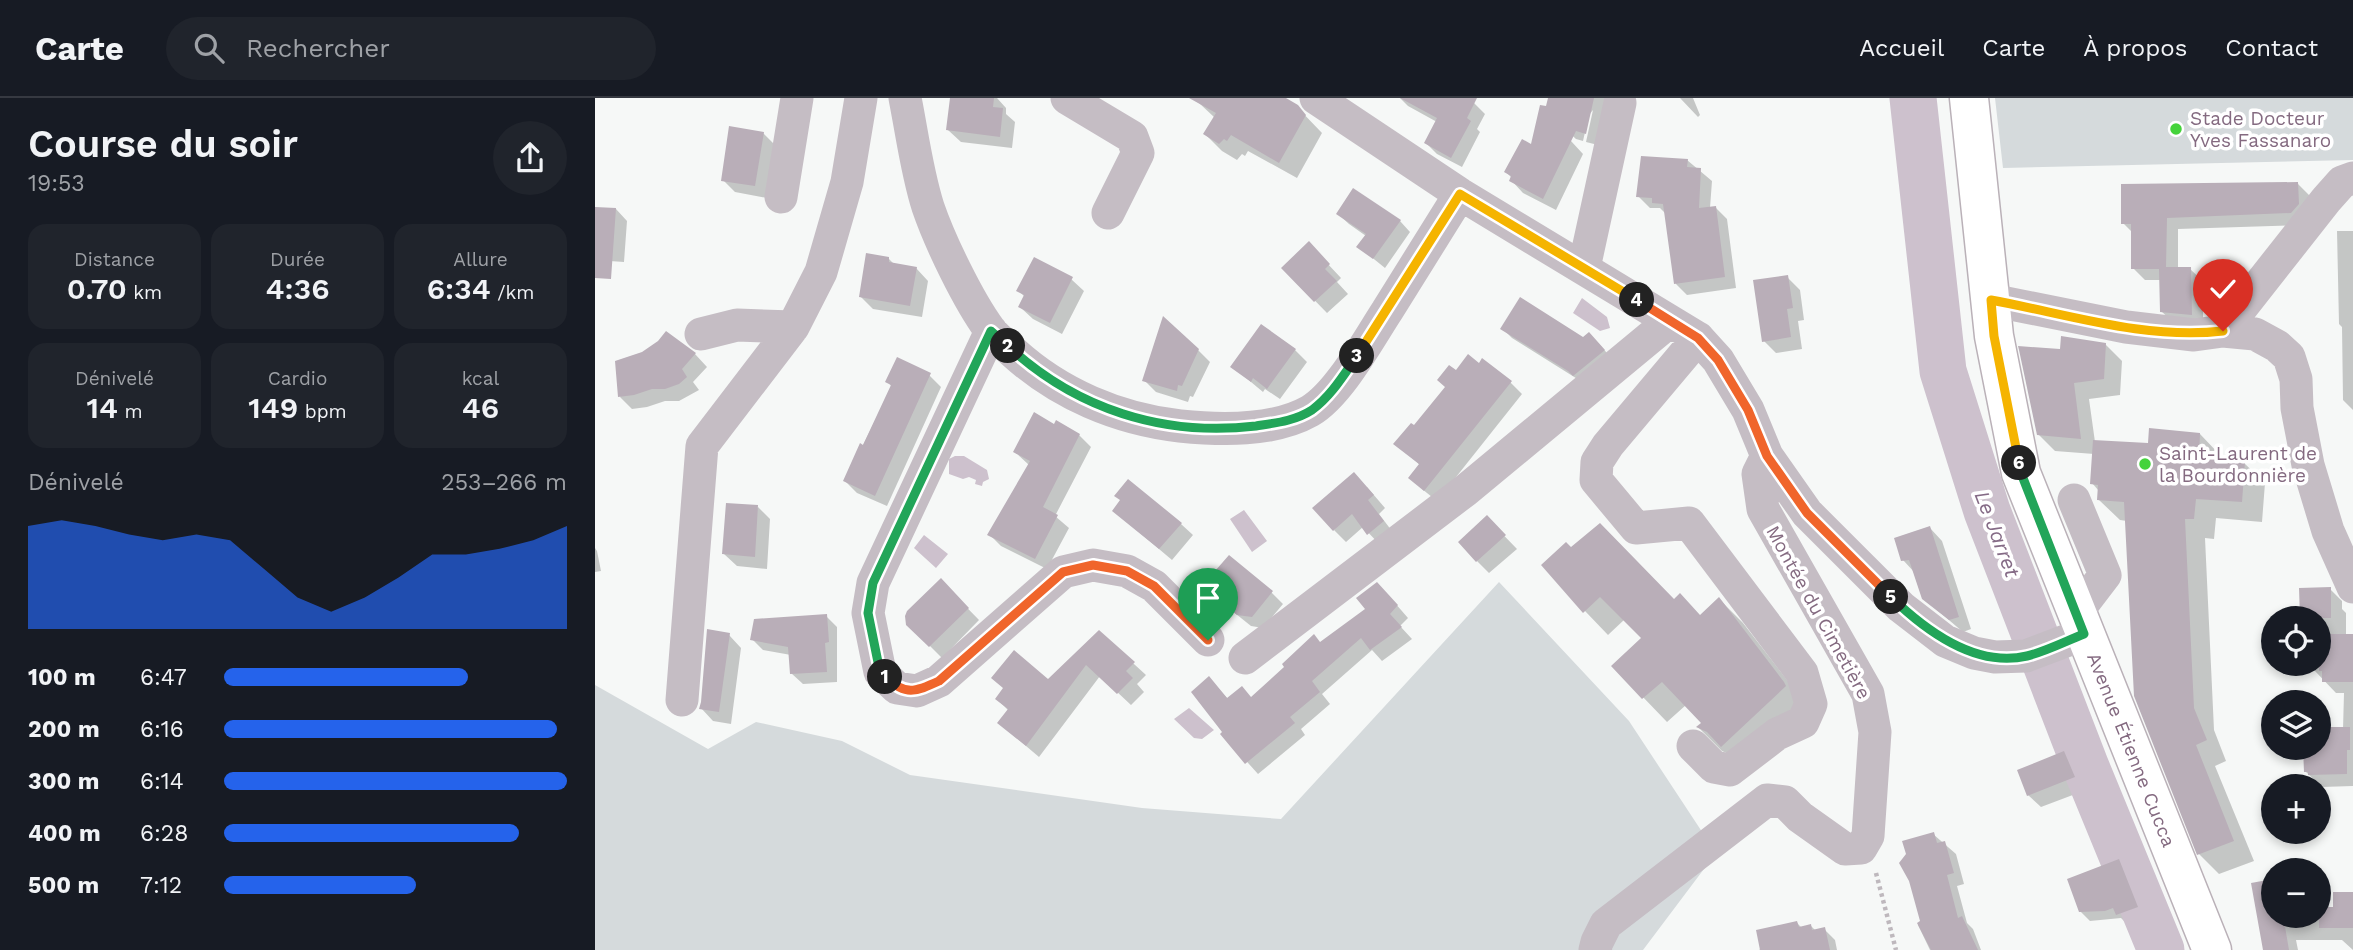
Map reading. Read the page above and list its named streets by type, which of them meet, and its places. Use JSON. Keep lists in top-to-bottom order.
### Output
{
  "streets": {
    "main road": ["Avenue Étienne Cucca"],
    "street": ["Montée du Cimetière"]
  },
  "water": ["Le Jarret"],
  "places": ["Stade Docteur Yves Fassanaro", "Saint-Laurent de la Bourdonnière"],
  "page": {
    "header": "Carte",
    "search": "Rechercher",
    "nav": [
      "Accueil",
      "Carte",
      "À propos",
      "Contact"
    ],
    "heading": ["Course du soir", "19:53"],
    "stats": [
      ["Distance", "0.70 km"],
      ["Durée", "4:36"],
      ["Allure", "6:34 /km"],
      ["Dénivelé", "14 m"],
      ["Cardio", "149 bpm"],
      ["kcal", "46"]
    ],
    "pins": [
      "4",
      "2",
      "3",
      "6",
      "5",
      "1"
    ],
    "chart": ["Dénivelé", "253–266 m"],
    "map_buttons": ["+", "−"],
    "list": [
      {
        "name": "100 m",
        "note": "6:47"
      },
      {
        "name": "200 m",
        "note": "6:16"
      },
      {
        "name": "300 m",
        "note": "6:14"
      },
      {
        "name": "400 m",
        "note": "6:28"
      },
      {
        "name": "500 m",
        "note": "7:12"
      }
    ]
  }
}
